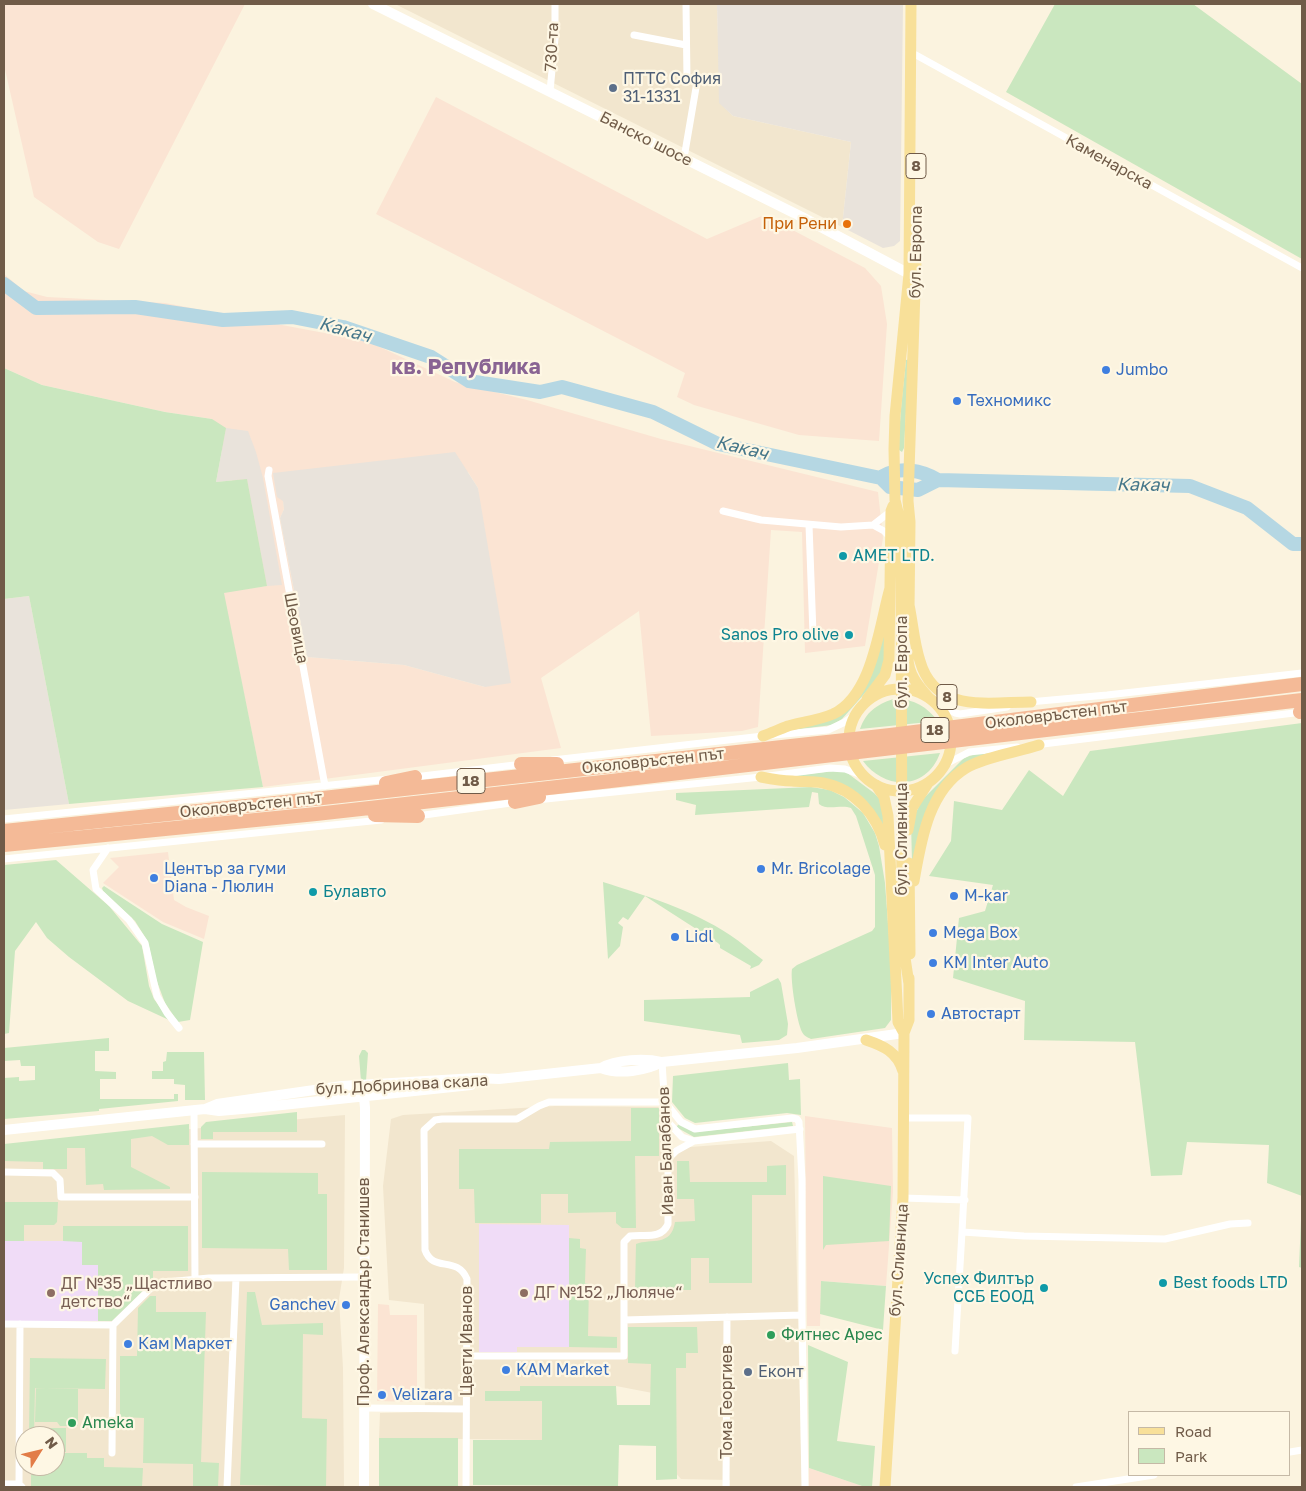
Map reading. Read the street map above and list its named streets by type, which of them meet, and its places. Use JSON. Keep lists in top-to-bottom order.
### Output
{
  "streets": {
    "highway": ["Околовръстен път", "18"],
    "main road": [
      "Банско шосе",
      "8",
      "бул. Европа",
      "бул. Сливница",
      "бул. Добринова скала",
      "Проф. Александър Станишев"
    ],
    "street": [
      "730-та",
      "Каменарска",
      "Шеовица",
      "Иван Балабанов",
      "Цвети Иванов",
      "Тома Георгиев"
    ]
  },
  "crossings": [
    ["730-та", "Банско шосе"],
    ["Банско шосе", "бул. Европа"],
    ["Каменарска", "бул. Европа"],
    ["8", "бул. Европа"],
    ["8", "Околовръстен път"],
    ["8", "бул. Сливница"],
    ["бул. Европа", "Околовръстен път"],
    ["бул. Европа", "бул. Сливница"],
    ["Шеовица", "Околовръстен път"],
    ["Околовръстен път", "бул. Сливница"],
    ["бул. Сливница", "бул. Добринова скала"],
    ["бул. Добринова скала", "Иван Балабанов"],
    ["бул. Добринова скала", "Проф. Александър Станишев"],
    ["Иван Балабанов", "Цвети Иванов"]
  ],
  "districts": ["кв. Република"],
  "water": ["Какач"],
  "places": [
    "ПТТС София 31-1331",
    "При Рени",
    "Jumbo",
    "Техномикс",
    "AMET LTD.",
    "Sanos Pro olive",
    "Mr. Bricolage",
    "Център за гуми Diana - Люлин",
    "Булавто",
    "M-kar",
    "Mega Box",
    "Lidl",
    "KM Inter Auto",
    "Автостарт",
    "Best foods LTD",
    "Успех Филтър ССБ ЕООД",
    "ДГ №35 „Щастливо детство“",
    "ДГ №152 „Люляче“",
    "Ganchev",
    "Фитнес Арес",
    "Кам Маркет",
    "KAM Market",
    "Еконт",
    "Velizara",
    "Ameka"
  ],
  "legend": ["Road", "Park"],
  "north": "top right"
}
